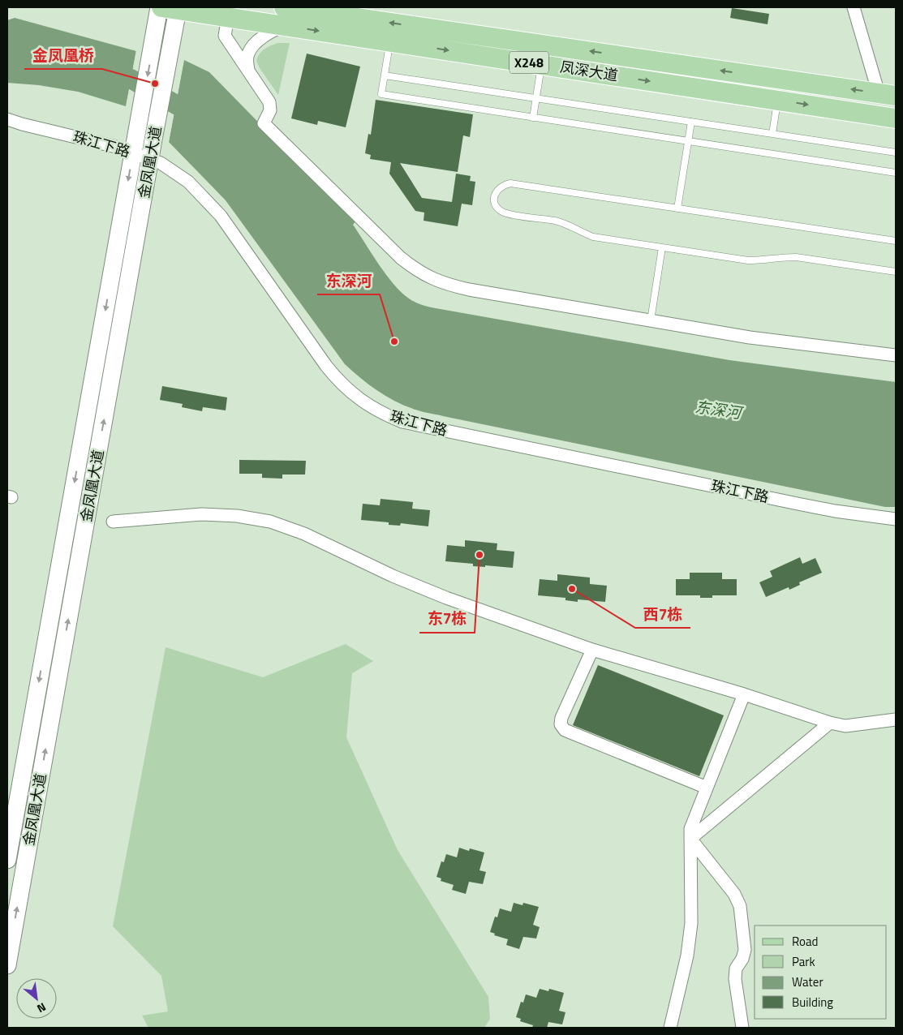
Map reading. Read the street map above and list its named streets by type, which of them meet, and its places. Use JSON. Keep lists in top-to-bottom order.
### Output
{
  "streets": {
    "main road": ["X248", "凤深大道"],
    "street": ["珠江下路", "金凤凰大道"]
  },
  "crossings": [
    ["凤深大道", "金凤凰大道"],
    ["珠江下路", "金凤凰大道"]
  ],
  "water": ["东深河"],
  "places": [
    "金凤凰桥",
    "东深河",
    "东7栋",
    "西7栋"
  ],
  "legend": [
    "Road",
    "Park",
    "Water",
    "Building"
  ],
  "north": "bottom right"
}
